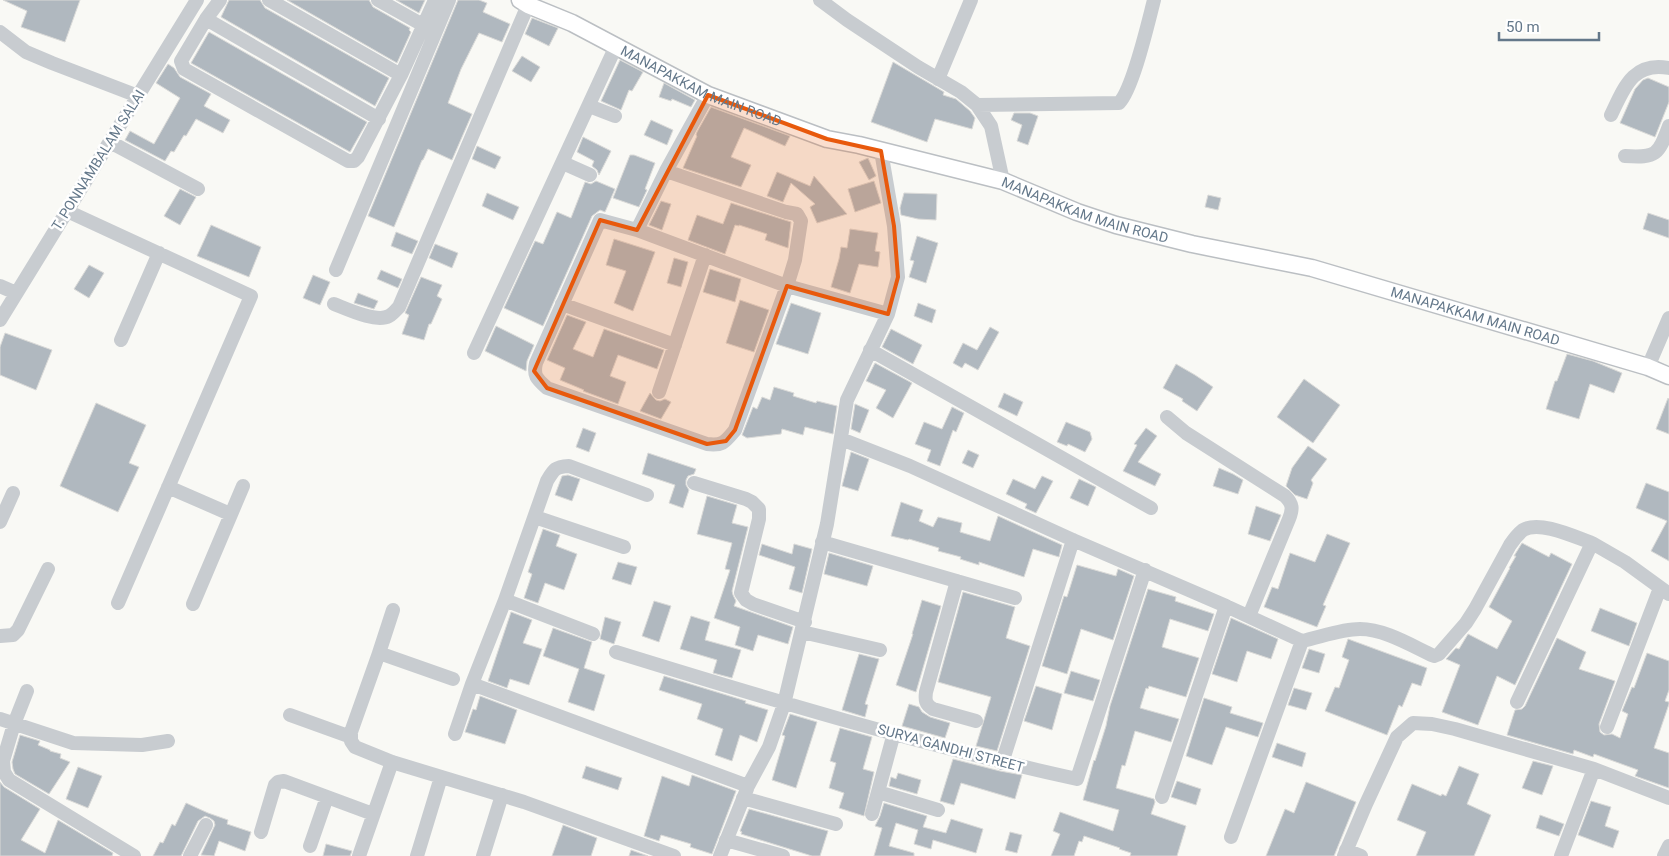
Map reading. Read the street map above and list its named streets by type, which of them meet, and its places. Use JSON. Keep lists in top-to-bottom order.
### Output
{
  "streets": {
    "main road": ["MANAPAKKAM MAIN ROAD"],
    "street": ["T. PONNAMBALAM SALAI", "SURYA GANDHI STREET"]
  },
  "scale_bar": "50 m"
}
